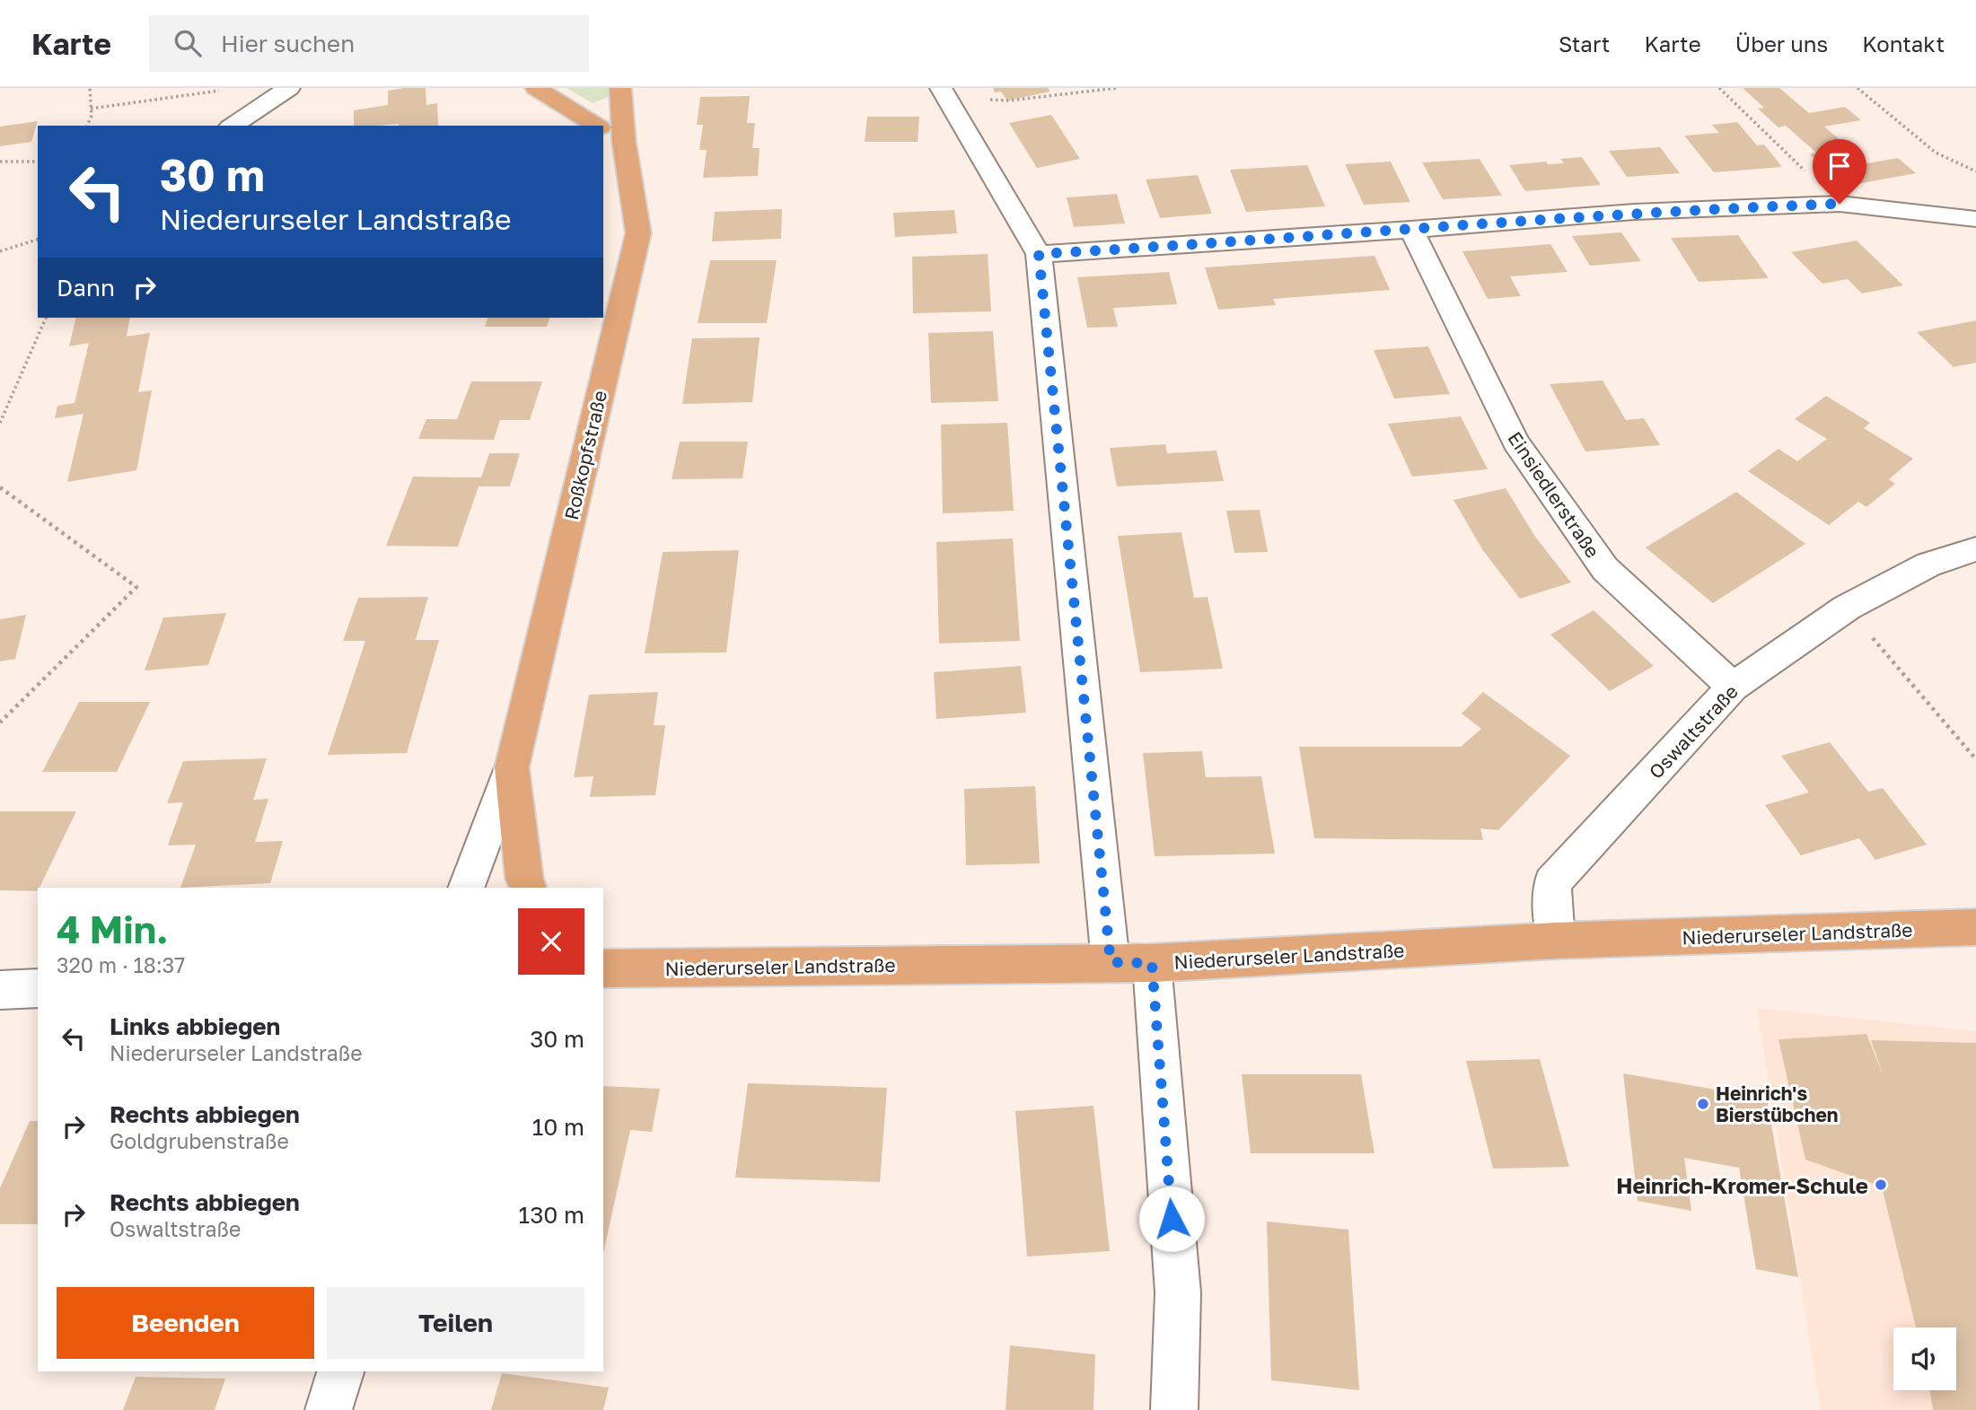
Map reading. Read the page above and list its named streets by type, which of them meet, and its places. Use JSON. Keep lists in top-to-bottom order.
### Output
{
  "streets": {
    "main road": ["Roßkopfstraße", "Niederurseler Landstraße"],
    "street": ["Einsiedlerstraße", "Oswaltstraße"]
  },
  "crossings": [
    ["Einsiedlerstraße", "Oswaltstraße"],
    ["Oswaltstraße", "Niederurseler Landstraße"]
  ],
  "places": ["Heinrich's Bierstübchen", "Heinrich-Kromer-Schule"],
  "page": {
    "header": "Karte",
    "search": "Hier suchen",
    "nav": [
      "Start",
      "Karte",
      "Über uns",
      "Kontakt"
    ],
    "turn": ["30 m", "Niederurseler Landstraße"],
    "then": "Dann",
    "heading": ["4 Min.", "320 m · 18:37"],
    "list": [
      {
        "name": "Links abbiegen",
        "note": "Niederurseler Landstraße",
        "value": "30 m"
      },
      {
        "name": "Rechts abbiegen",
        "note": "Goldgrubenstraße",
        "value": "10 m"
      },
      {
        "name": "Rechts abbiegen",
        "note": "Oswaltstraße",
        "value": "130 m"
      }
    ],
    "buttons": ["Beenden", "Teilen"]
  }
}
